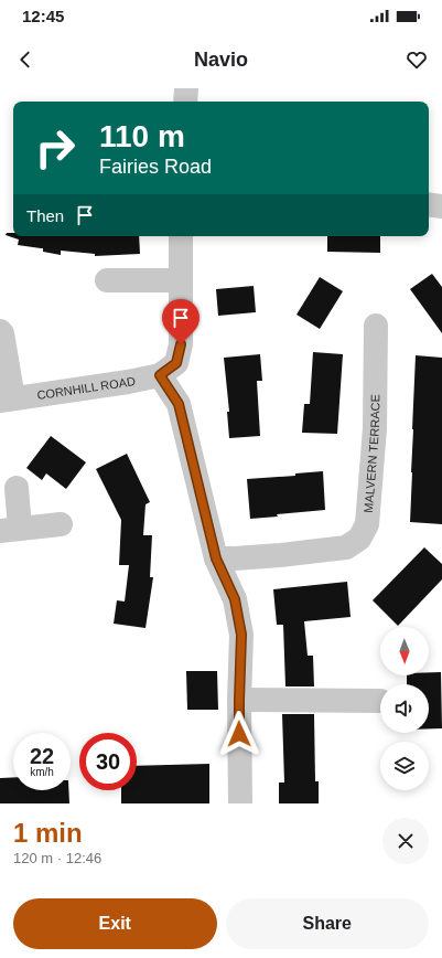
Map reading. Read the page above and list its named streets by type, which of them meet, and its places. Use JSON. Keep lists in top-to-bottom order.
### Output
{
  "streets": {
    "street": ["CORNHILL ROAD", "MALVERN TERRACE"]
  },
  "north": "bottom",
  "page": {
    "status": "12:45",
    "header": "Navio",
    "turn": ["110 m", "Fairies Road"],
    "then": "Then",
    "speed": "22 km/h",
    "limit": "30",
    "heading": ["1 min", "120 m · 12:46"],
    "buttons": ["Exit", "Share"]
  }
}
